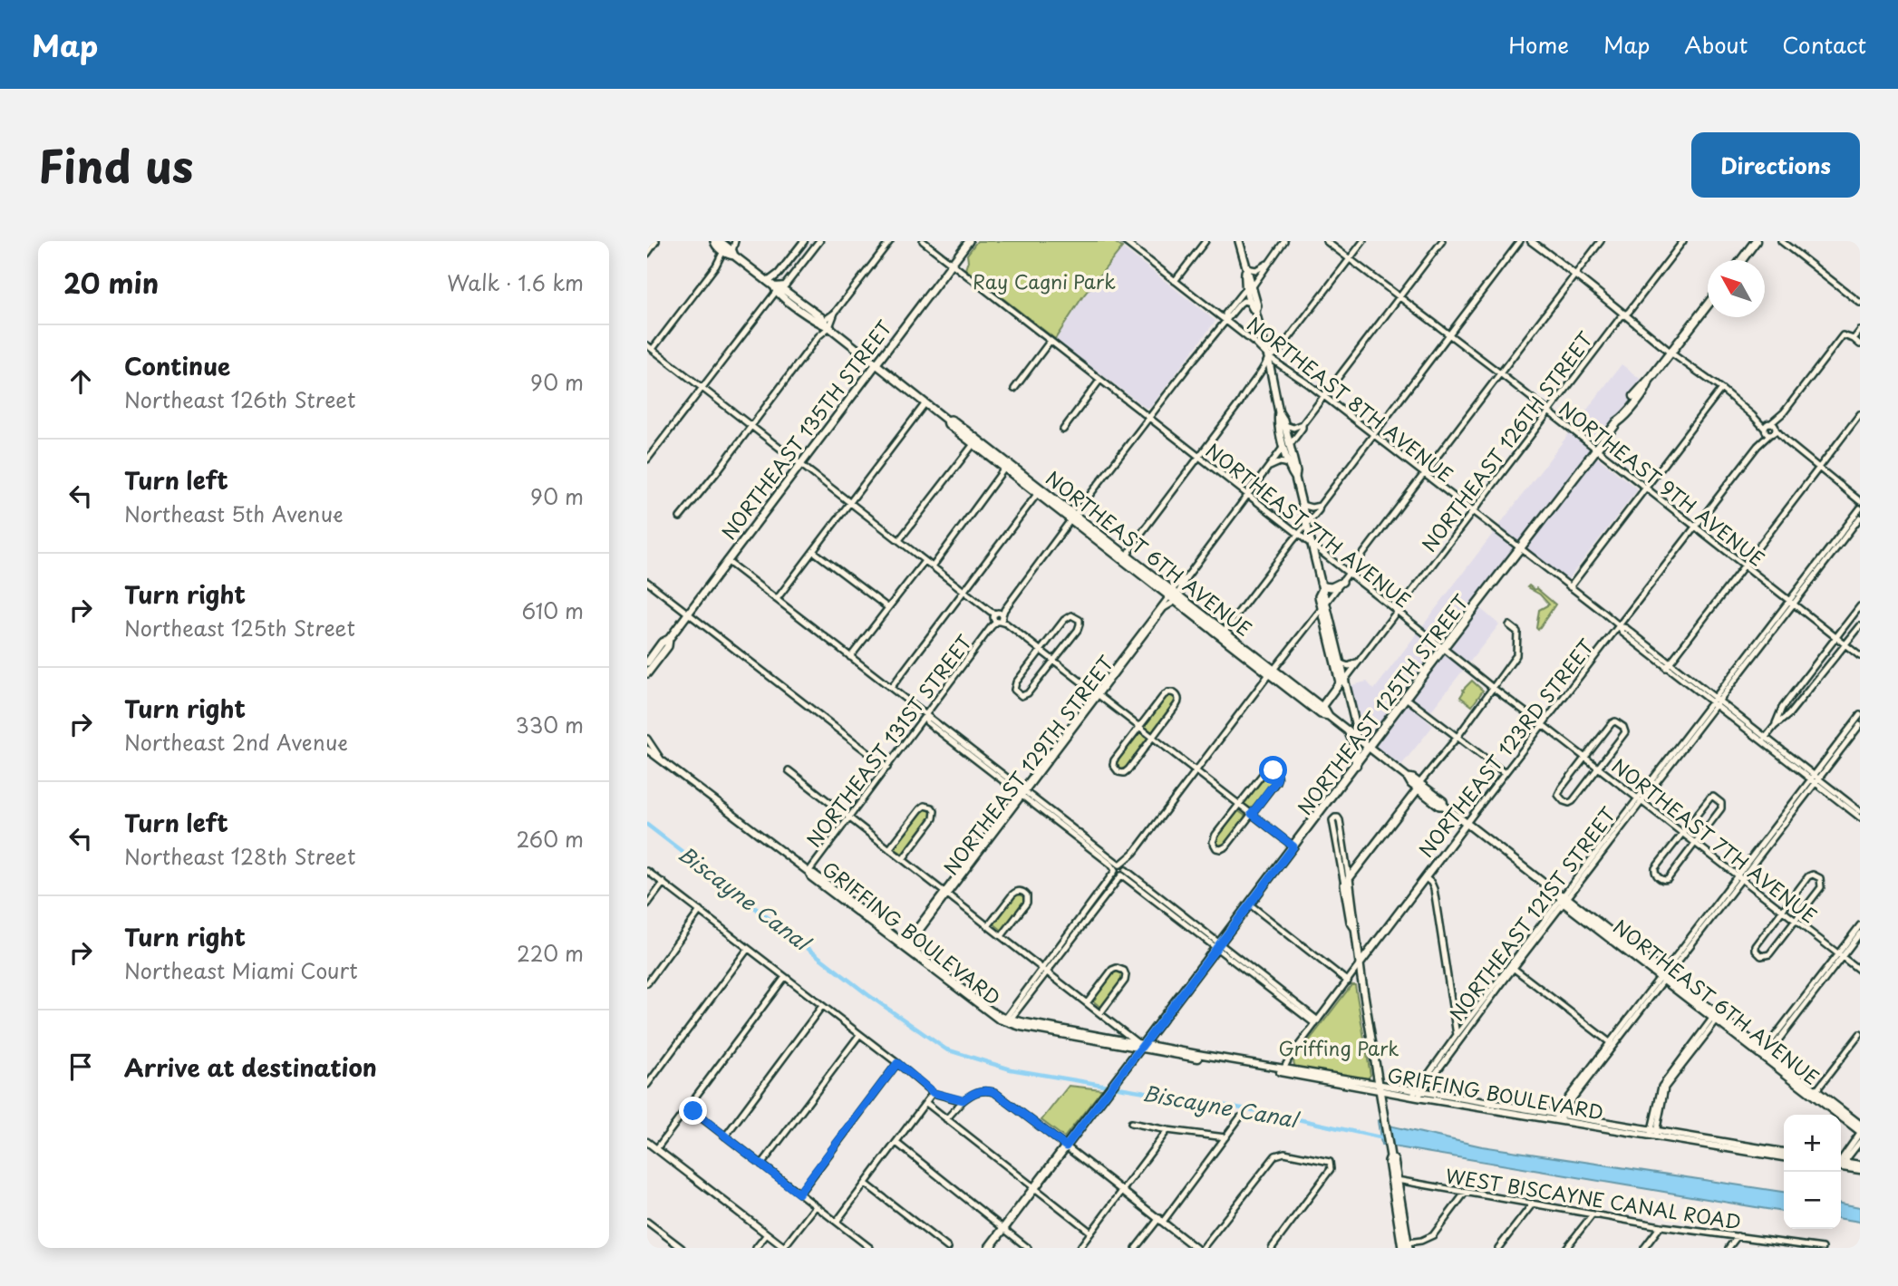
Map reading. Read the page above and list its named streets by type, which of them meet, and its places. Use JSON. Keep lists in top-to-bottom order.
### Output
{
  "streets": {
    "main road": [
      "NORTHEAST 135TH STREET",
      "NORTHEAST 126TH STREET",
      "NORTHEAST 6TH AVENUE",
      "NORTHEAST 125TH STREET",
      "NORTHEAST 123RD STREET"
    ],
    "street": [
      "NORTHEAST 8TH AVENUE",
      "NORTHEAST 9TH AVENUE",
      "NORTHEAST 7TH AVENUE",
      "NORTHEAST 131ST STREET",
      "NORTHEAST 129TH STREET",
      "NORTHEAST 121ST STREET",
      "GRIFFING BOULEVARD",
      "WEST BISCAYNE CANAL ROAD"
    ]
  },
  "crossings": [
    ["NORTHEAST 8TH AVENUE", "NORTHEAST 126TH STREET"],
    ["NORTHEAST 8TH AVENUE", "NORTHEAST 125TH STREET"],
    ["NORTHEAST 8TH AVENUE", "NORTHEAST 131ST STREET"],
    ["NORTHEAST 8TH AVENUE", "NORTHEAST 123RD STREET"],
    ["NORTHEAST 8TH AVENUE", "NORTHEAST 129TH STREET"],
    ["NORTHEAST 8TH AVENUE", "NORTHEAST 121ST STREET"],
    ["NORTHEAST 135TH STREET", "NORTHEAST 7TH AVENUE"],
    ["NORTHEAST 135TH STREET", "NORTHEAST 6TH AVENUE"],
    ["NORTHEAST 126TH STREET", "NORTHEAST 9TH AVENUE"],
    ["NORTHEAST 126TH STREET", "NORTHEAST 7TH AVENUE"],
    ["NORTHEAST 126TH STREET", "NORTHEAST 6TH AVENUE"],
    ["NORTHEAST 9TH AVENUE", "NORTHEAST 125TH STREET"],
    ["NORTHEAST 9TH AVENUE", "NORTHEAST 123RD STREET"],
    ["NORTHEAST 9TH AVENUE", "NORTHEAST 129TH STREET"],
    ["NORTHEAST 9TH AVENUE", "NORTHEAST 121ST STREET"],
    ["NORTHEAST 7TH AVENUE", "NORTHEAST 125TH STREET"],
    ["NORTHEAST 7TH AVENUE", "NORTHEAST 131ST STREET"],
    ["NORTHEAST 7TH AVENUE", "NORTHEAST 123RD STREET"],
    ["NORTHEAST 7TH AVENUE", "NORTHEAST 129TH STREET"],
    ["NORTHEAST 7TH AVENUE", "NORTHEAST 121ST STREET"],
    ["NORTHEAST 6TH AVENUE", "NORTHEAST 125TH STREET"],
    ["NORTHEAST 6TH AVENUE", "NORTHEAST 131ST STREET"],
    ["NORTHEAST 6TH AVENUE", "NORTHEAST 123RD STREET"],
    ["NORTHEAST 6TH AVENUE", "NORTHEAST 129TH STREET"],
    ["NORTHEAST 6TH AVENUE", "NORTHEAST 121ST STREET"],
    ["NORTHEAST 125TH STREET", "GRIFFING BOULEVARD"],
    ["NORTHEAST 131ST STREET", "GRIFFING BOULEVARD"],
    ["NORTHEAST 123RD STREET", "GRIFFING BOULEVARD"],
    ["NORTHEAST 129TH STREET", "GRIFFING BOULEVARD"],
    ["NORTHEAST 121ST STREET", "GRIFFING BOULEVARD"]
  ],
  "water": ["Biscayne Canal"],
  "parks": ["Ray Cagni Park", "Griffing Park"],
  "north": "top left",
  "page": {
    "header": "Map",
    "nav": [
      "Home",
      "Map",
      "About",
      "Contact"
    ],
    "title": "Find us",
    "buttons": "Directions",
    "heading": ["20 min", "Walk · 1.6 km"],
    "list": [
      ["Continue", "Northeast 126th Street", "90 m"],
      ["Turn left", "Northeast 5th Avenue", "90 m"],
      ["Turn right", "Northeast 125th Street", "610 m"],
      ["Turn right", "Northeast 2nd Avenue", "330 m"],
      ["Turn left", "Northeast 128th Street", "260 m"],
      ["Turn right", "Northeast Miami Court", "220 m"],
      "Arrive at destination"
    ],
    "map_buttons": ["+", "−"]
  }
}
